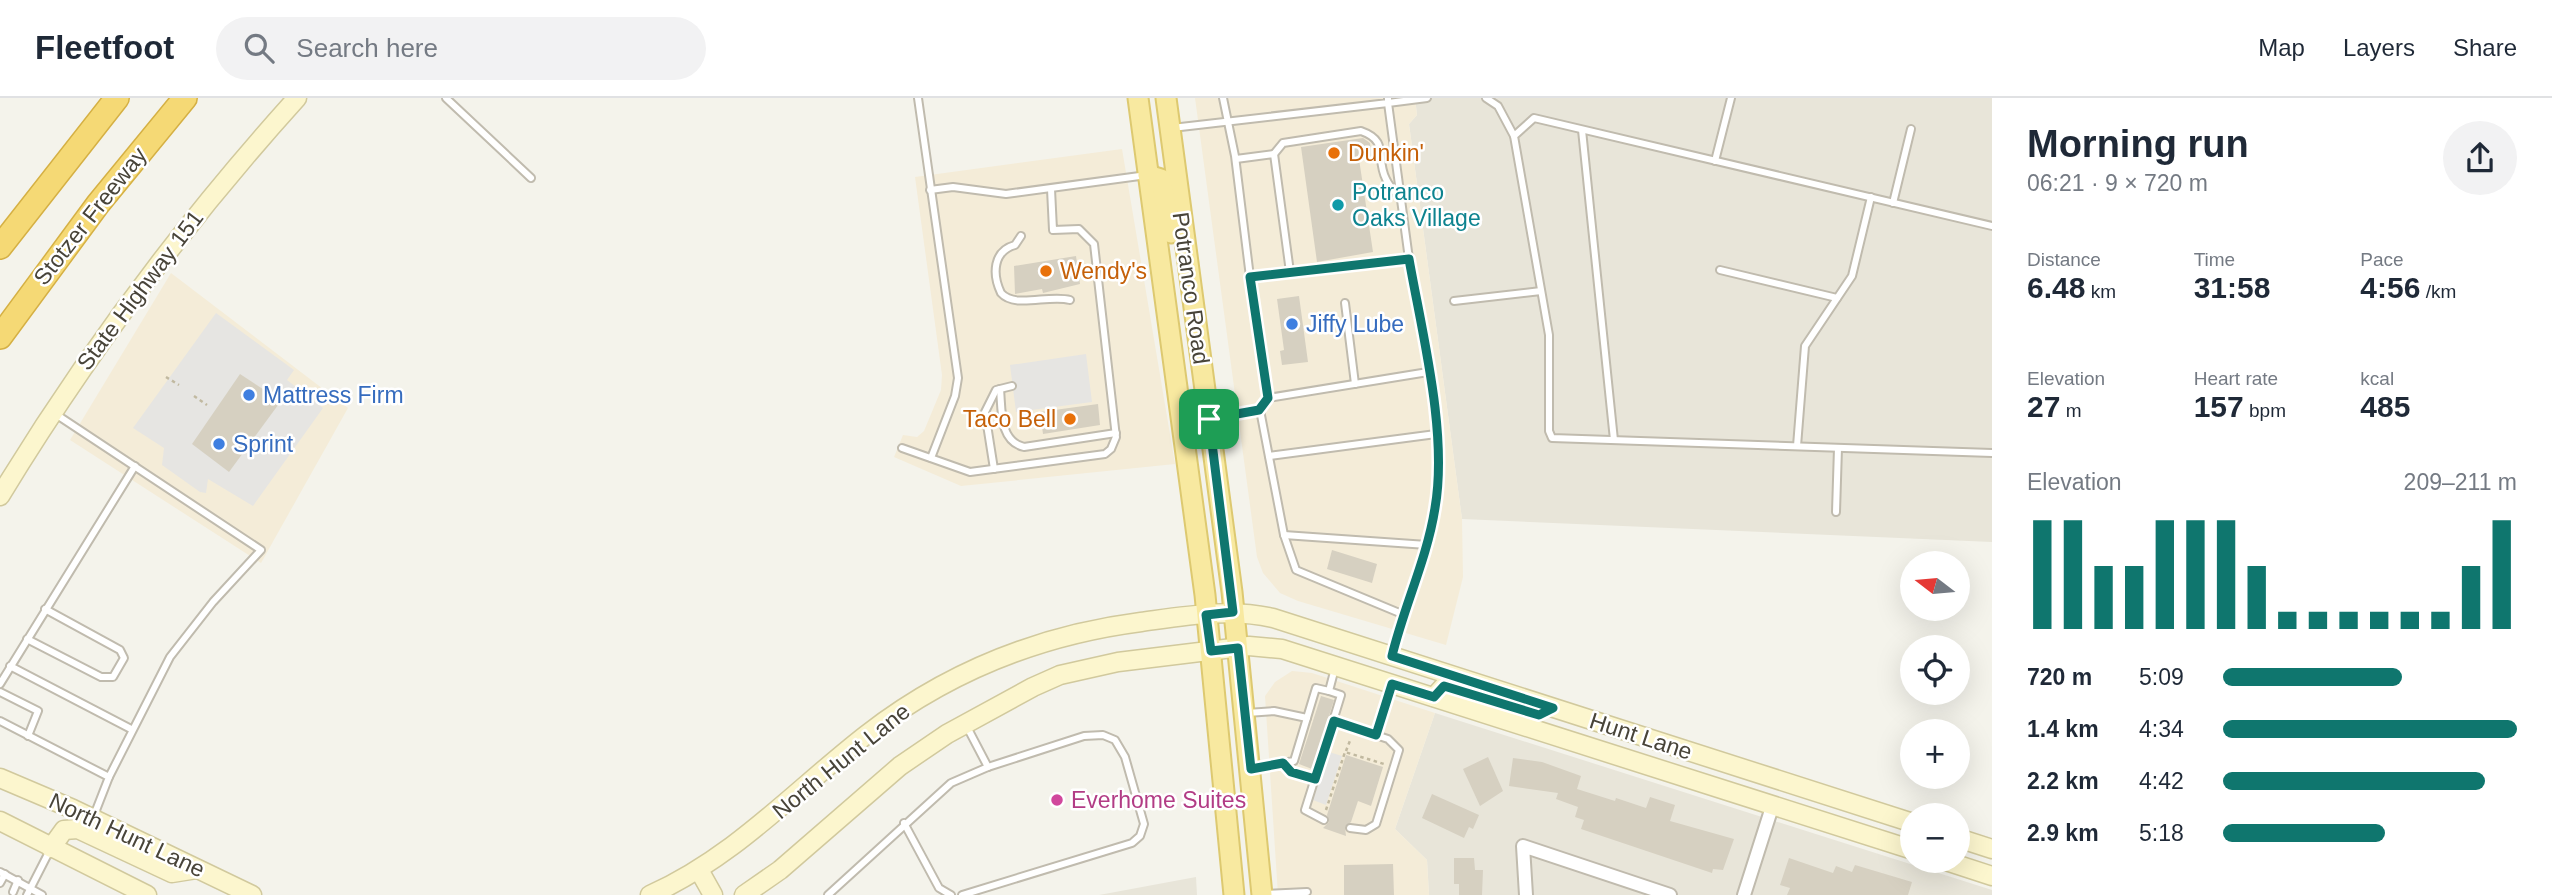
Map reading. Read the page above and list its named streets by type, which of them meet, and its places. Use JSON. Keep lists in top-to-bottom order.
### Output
{
  "streets": {
    "highway": ["Stotzer Freeway"],
    "main road": [
      "Potranco Road",
      "State Highway 151",
      "Hunt Lane",
      "North Hunt Lane"
    ]
  },
  "crossings": [
    ["Potranco Road", "Hunt Lane"],
    ["Potranco Road", "North Hunt Lane"],
    ["Hunt Lane", "North Hunt Lane"]
  ],
  "places": [
    "Dunkin'",
    "Potranco Oaks Village",
    "Wendy's",
    "Jiffy Lube",
    "Mattress Firm",
    "Taco Bell",
    "Sprint",
    "Everhome Suites"
  ],
  "north": "left",
  "page": {
    "header": "Fleetfoot",
    "search": "Search here",
    "nav": ["Map", "Layers", "Share"],
    "heading": ["Morning run", "06:21 · 9 × 720 m"],
    "stats": [
      ["Distance", "6.48 km"],
      ["Time", "31:58"],
      ["Pace", "4:56 /km"],
      ["Elevation", "27 m"],
      ["Heart rate", "157 bpm"],
      ["kcal", "485"]
    ],
    "chart": ["Elevation", "209–211 m"],
    "map_buttons": ["+", "−"],
    "list": [
      {
        "name": "720 m",
        "note": "5:09"
      },
      {
        "name": "1.4 km",
        "note": "4:34"
      },
      {
        "name": "2.2 km",
        "note": "4:42"
      },
      {
        "name": "2.9 km",
        "note": "5:18"
      }
    ]
  }
}
